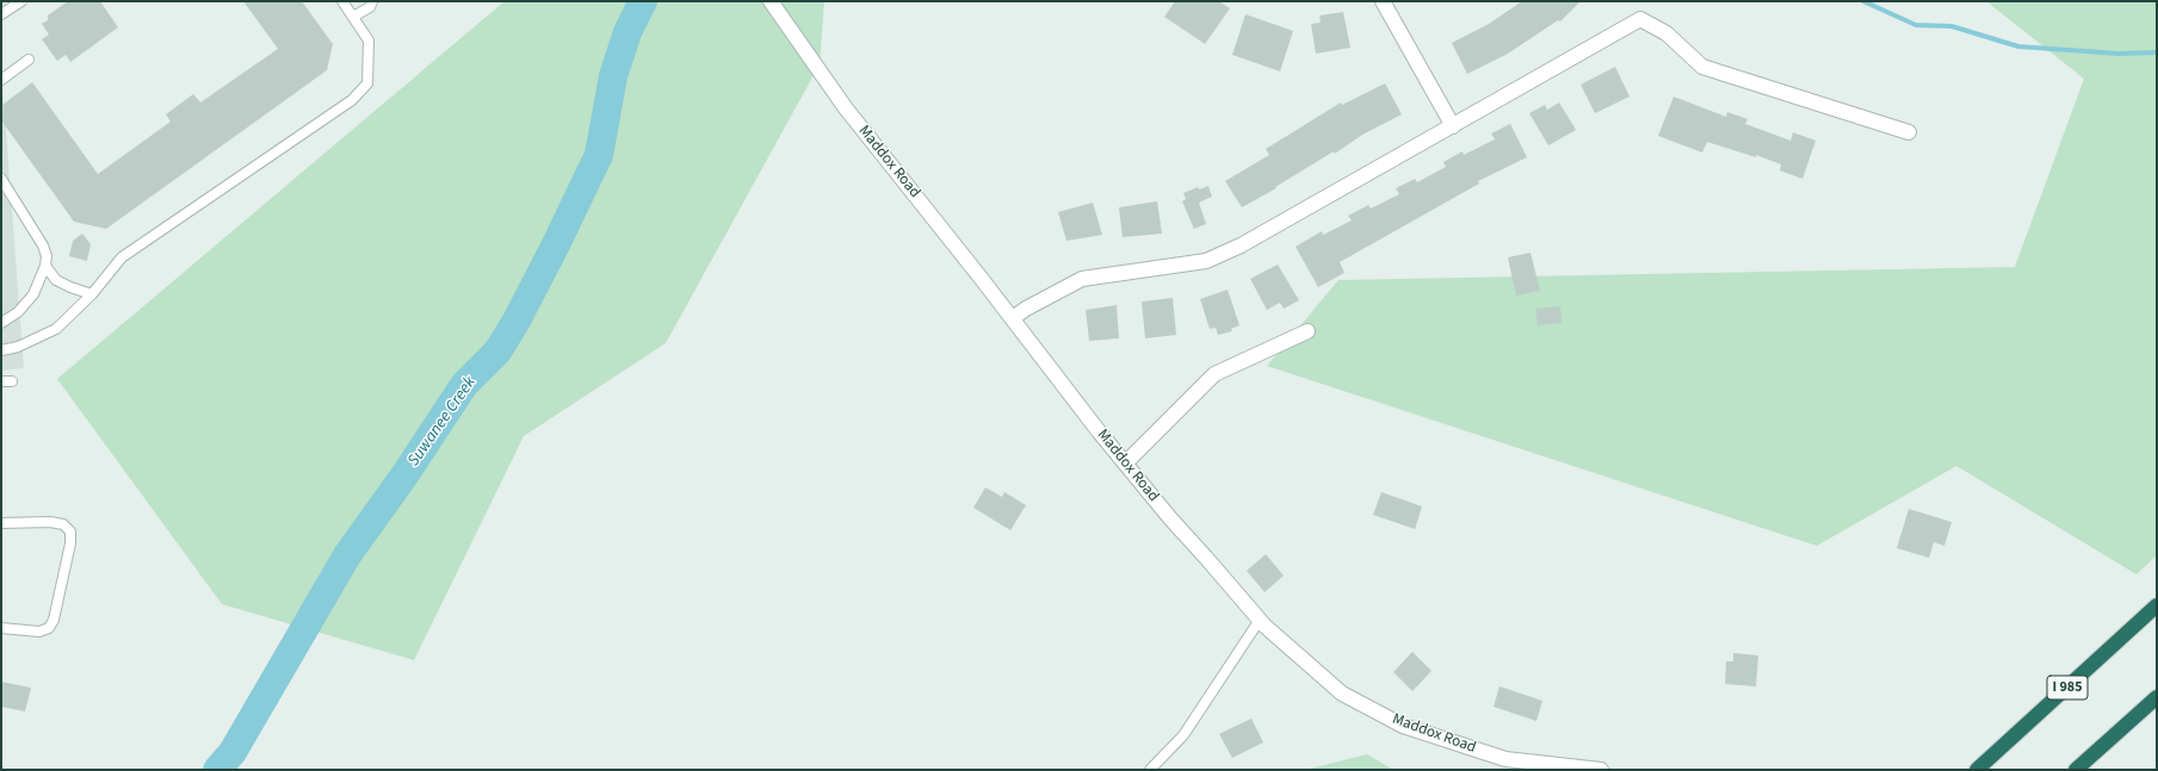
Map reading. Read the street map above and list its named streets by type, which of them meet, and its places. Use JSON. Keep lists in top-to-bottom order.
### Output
{
  "streets": {
    "highway": ["I 985"],
    "street": ["Maddox Road"]
  },
  "water": ["Suwanee Creek"]
}
